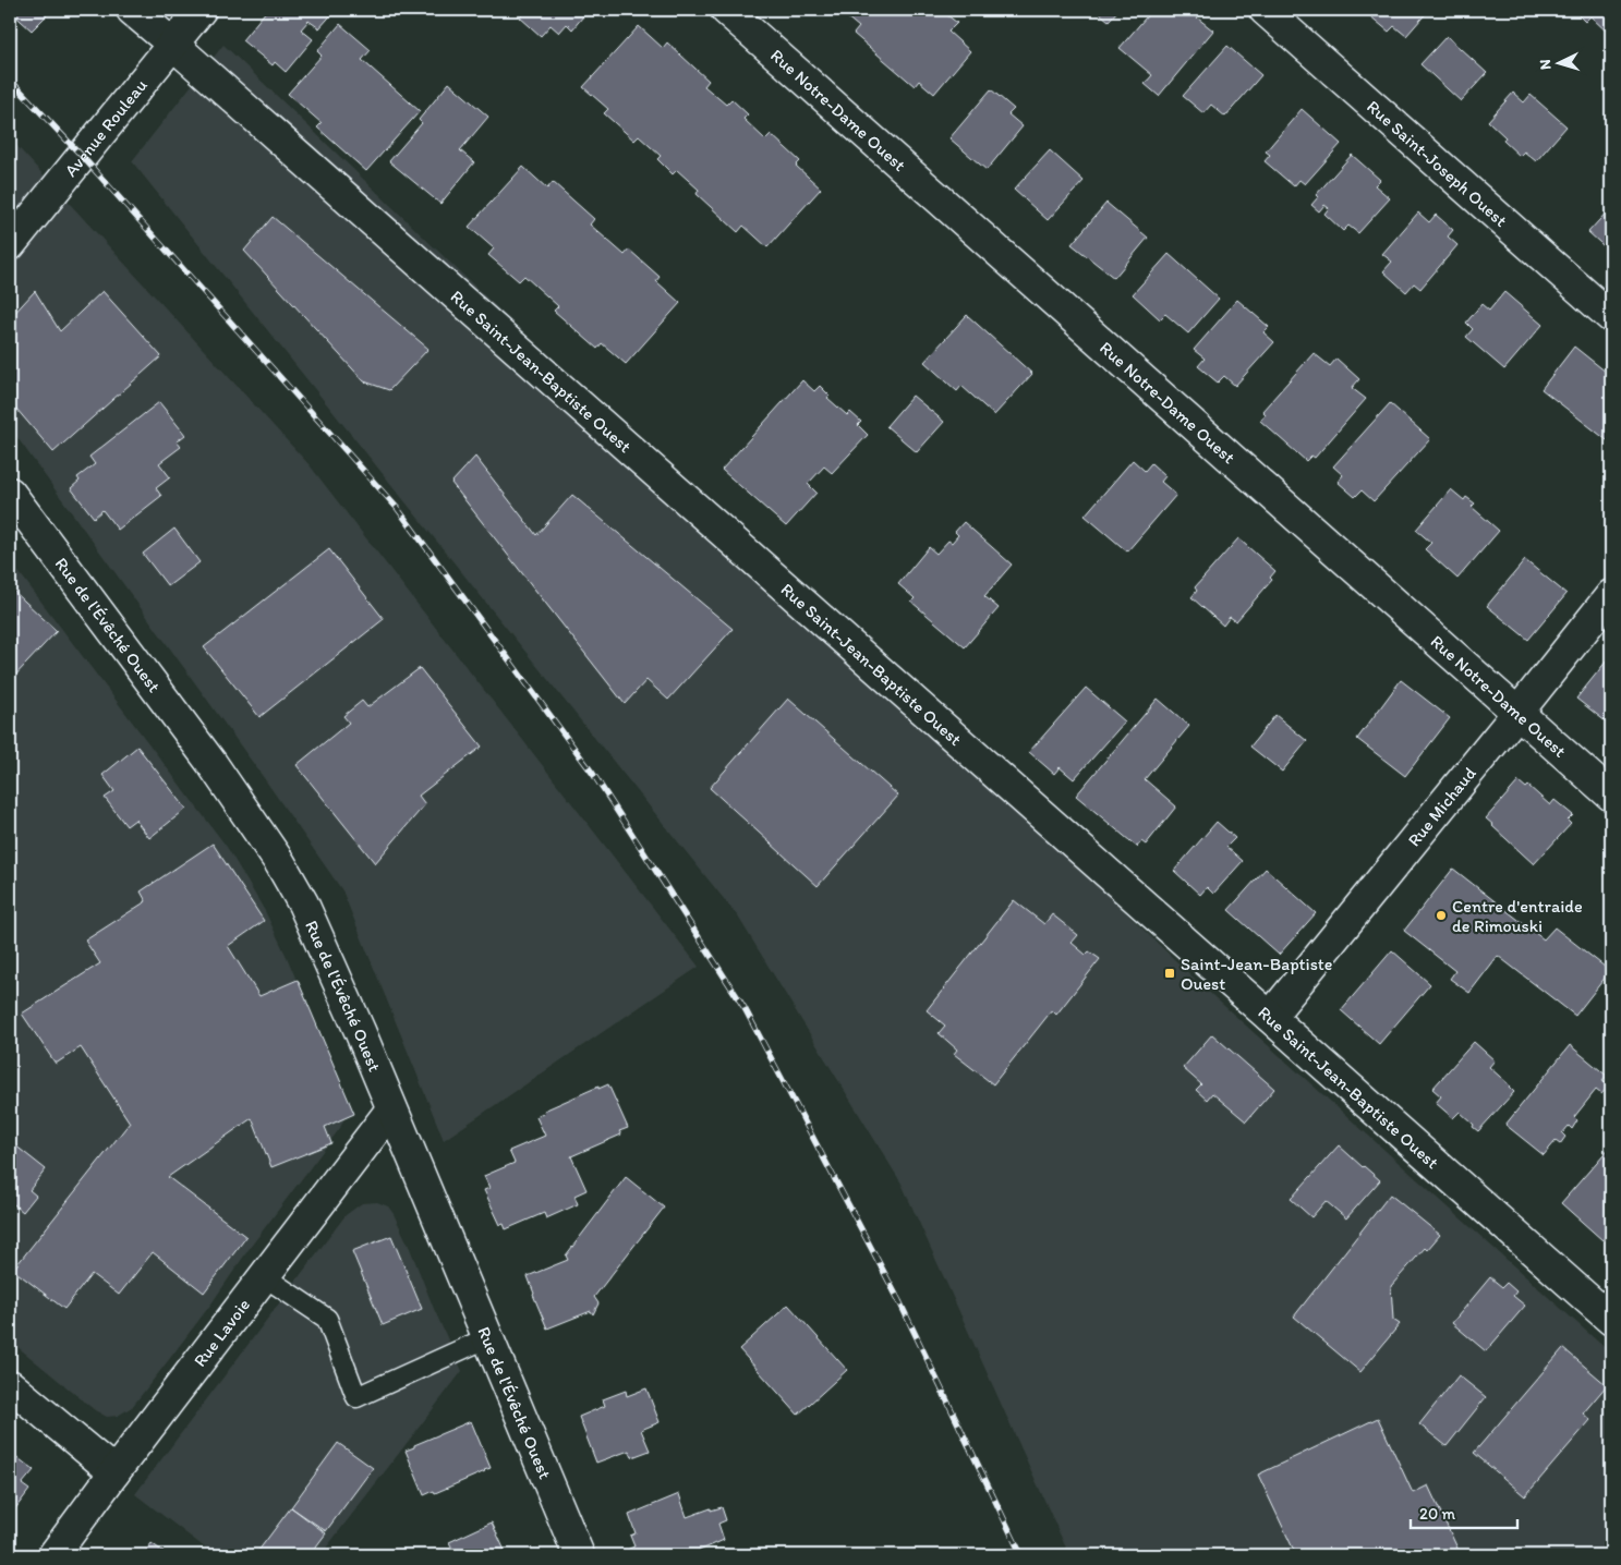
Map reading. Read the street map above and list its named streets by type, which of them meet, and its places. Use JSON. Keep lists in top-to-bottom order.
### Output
{
  "streets": {
    "street": [
      "Rue Notre-Dame Ouest",
      "Avenue Rouleau",
      "Rue Saint-Joseph Ouest",
      "Rue Saint-Jean-Baptiste Ouest",
      "Rue de l'Évêché Ouest",
      "Rue Michaud",
      "Rue Lavoie"
    ]
  },
  "crossings": [
    ["Rue Notre-Dame Ouest", "Rue Michaud"],
    ["Avenue Rouleau", "Rue Saint-Jean-Baptiste Ouest"],
    ["Rue Saint-Jean-Baptiste Ouest", "Rue Michaud"],
    ["Rue de l'Évêché Ouest", "Rue Lavoie"]
  ],
  "places": {
    "other": ["Centre d'entraide de Rimouski"],
    "transit": ["Saint-Jean-Baptiste Ouest"]
  },
  "scale_bar": "20 m",
  "north": "left"
}
